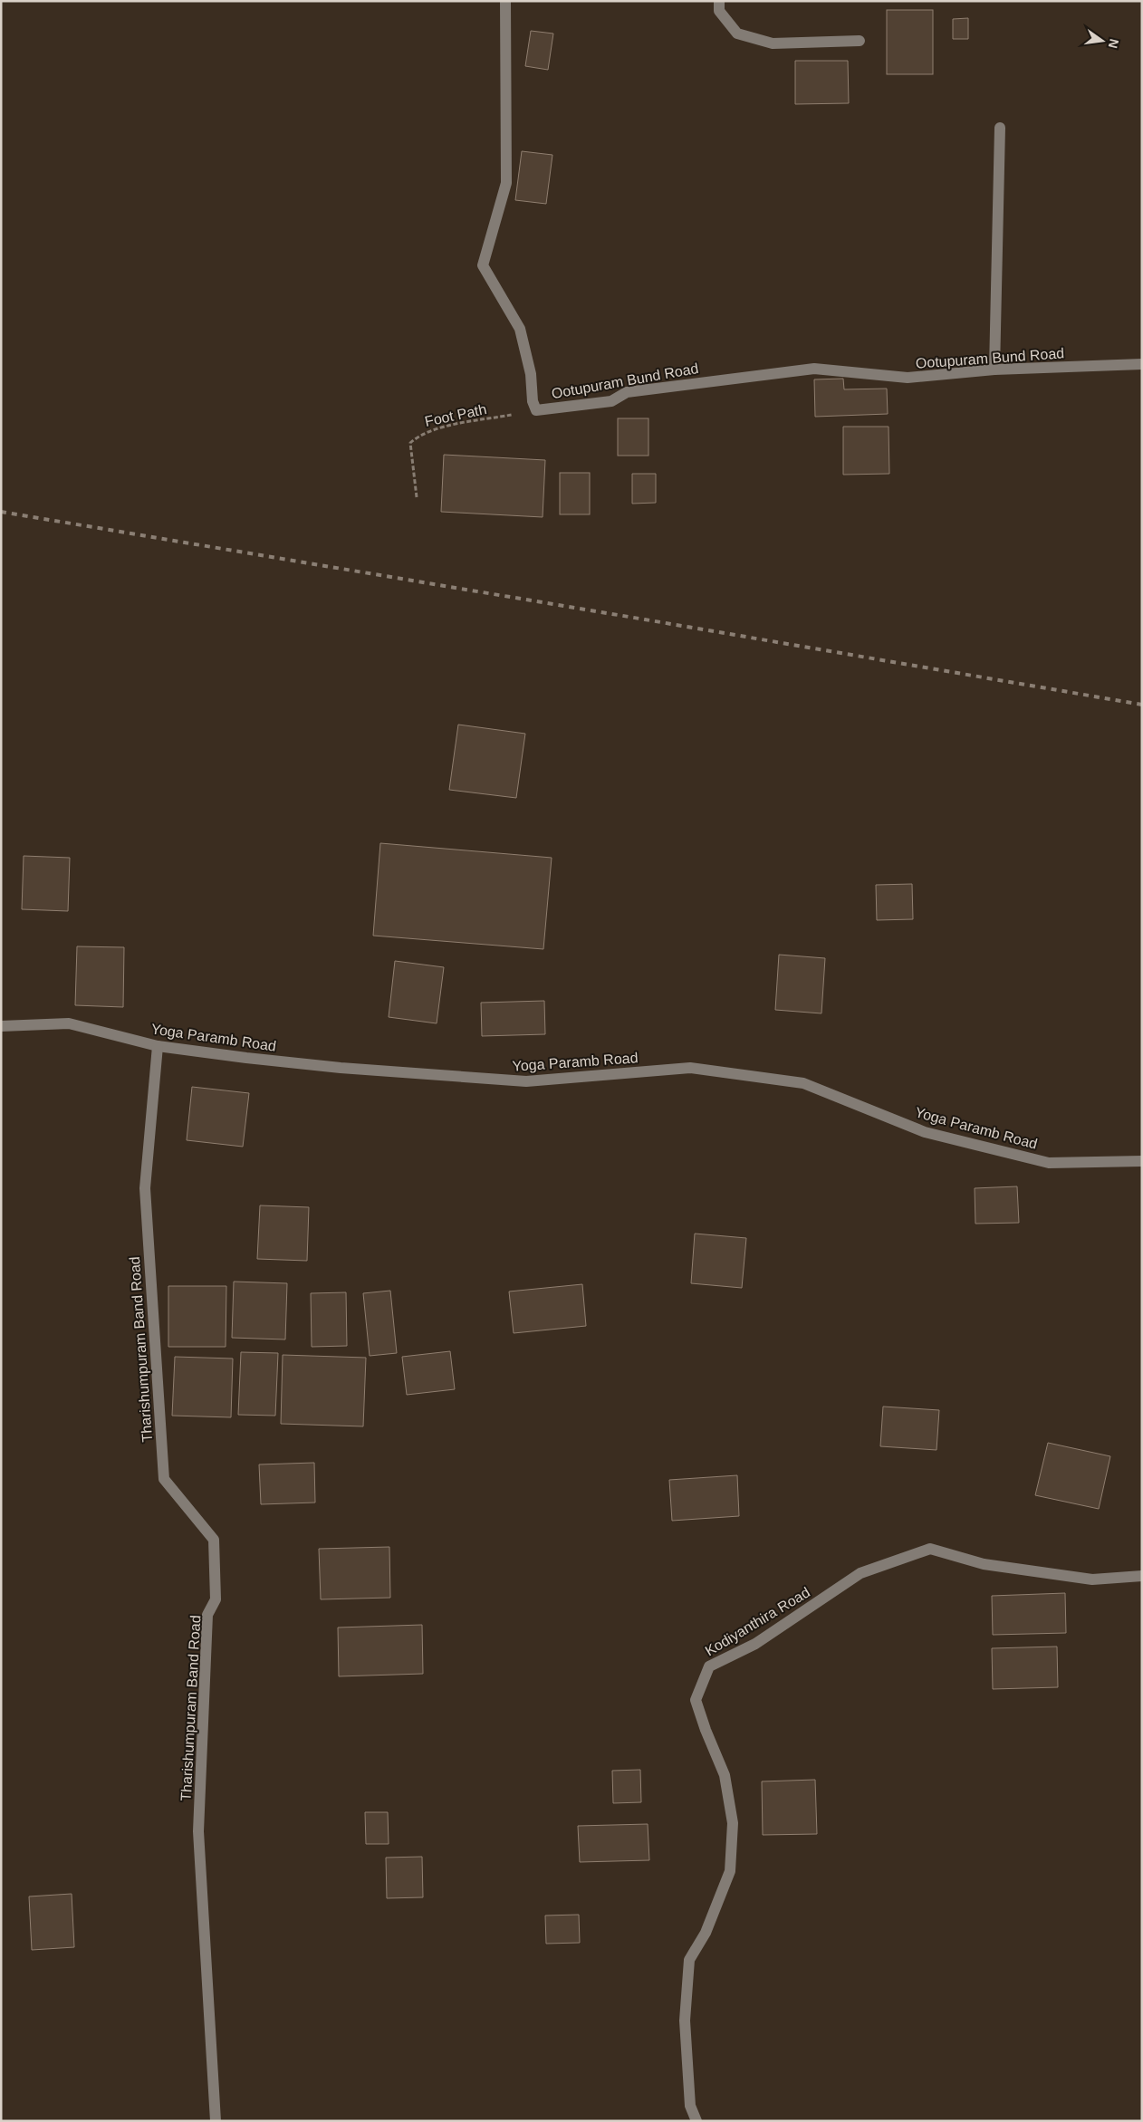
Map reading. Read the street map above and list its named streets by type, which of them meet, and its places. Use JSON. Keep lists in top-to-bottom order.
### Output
{
  "streets": {
    "street": [
      "Ootupuram Bund Road",
      "Yoga Paramb Road",
      "Tharishumpuram Band Road",
      "Kodiyanthira Road"
    ],
    "path": ["Foot Path"]
  },
  "crossings": [
    ["Ootupuram Bund Road", "Foot Path"],
    ["Yoga Paramb Road", "Tharishumpuram Band Road"]
  ],
  "north": "right"
}
